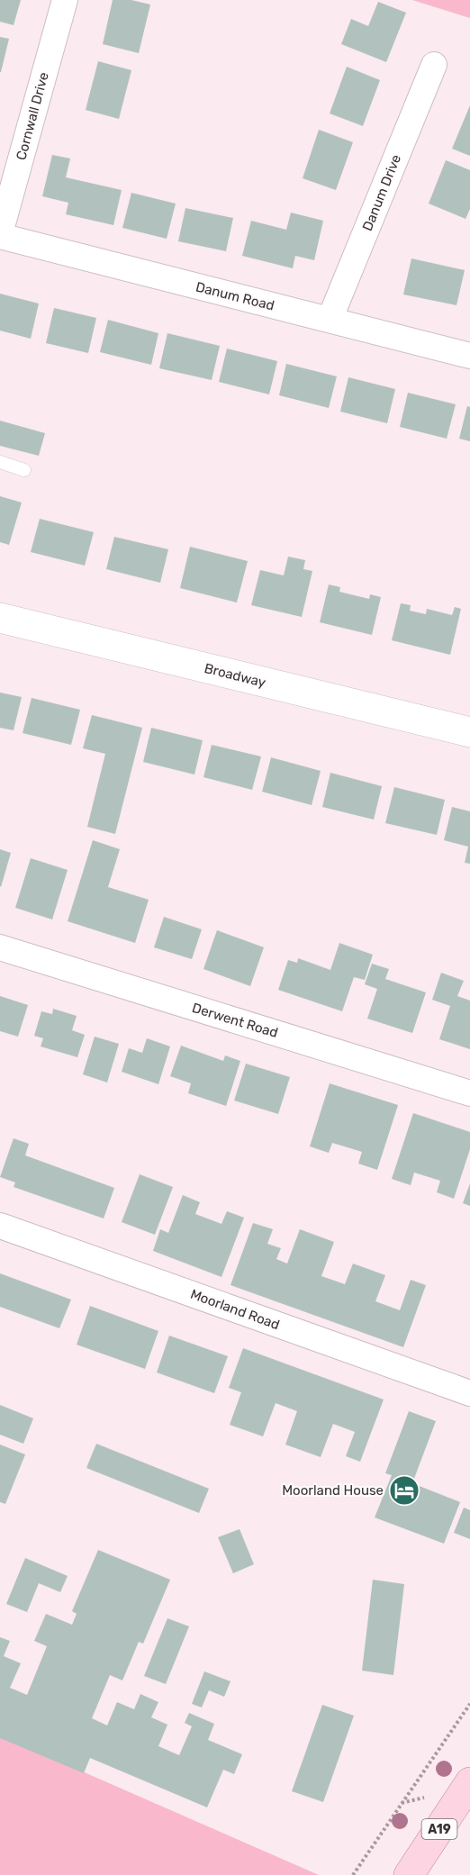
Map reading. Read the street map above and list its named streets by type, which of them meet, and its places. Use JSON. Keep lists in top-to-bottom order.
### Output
{
  "streets": {
    "main road": ["A19"],
    "street": [
      "Cornwall Drive",
      "Danum Drive",
      "Danum Road",
      "Broadway",
      "Derwent Road",
      "Moorland Road"
    ]
  },
  "crossings": [
    ["Cornwall Drive", "Danum Road"],
    ["Danum Drive", "Danum Road"]
  ],
  "places": {
    "hotel": ["Moorland House"]
  }
}
